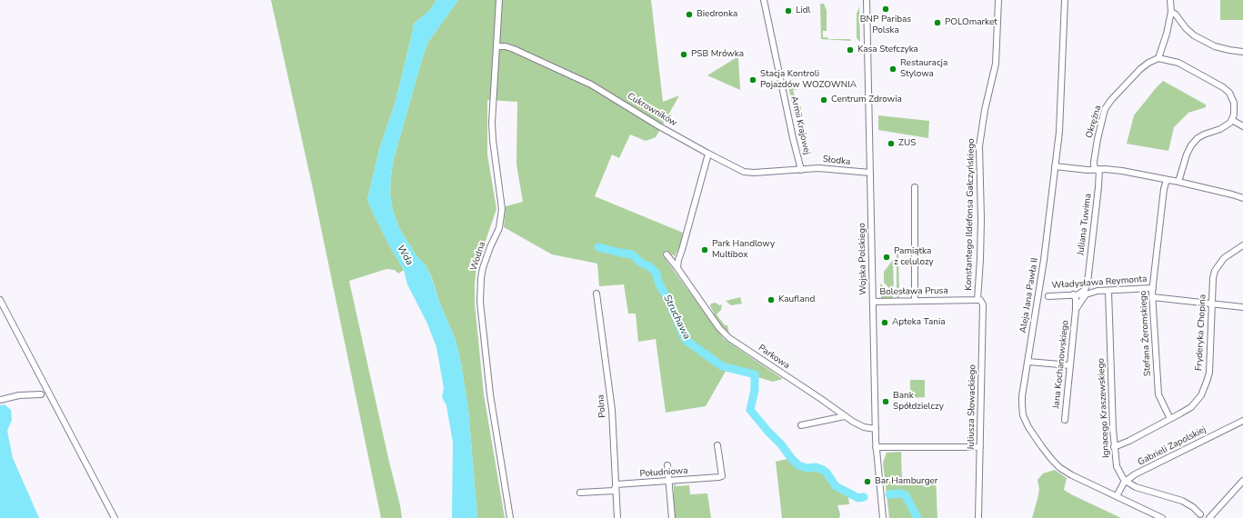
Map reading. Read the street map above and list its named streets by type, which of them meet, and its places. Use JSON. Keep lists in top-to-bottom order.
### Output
{
  "streets": {
    "street": [
      "Cukrowników",
      "Okrężna",
      "Armii Krajowej",
      "Słodka",
      "Konstantego Ildefonsa Gałczyńskiego",
      "Juliana Tuwima",
      "Wodna",
      "Wojska Polskiego",
      "Władysława Reymonta",
      "Bolesława Prusa",
      "Aleja Jana Pawła II",
      "Fryderyka Chopina",
      "Stefana Żeromskiego",
      "Parkowa",
      "Jana Kochanowskiego",
      "Polna",
      "Juliusza Słowackiego",
      "Ignacego Kraszewskiego",
      "Gabrieli Zapolskiej",
      "Południowa"
    ]
  },
  "crossings": [
    ["Cukrowników", "Armii Krajowej"],
    ["Cukrowników", "Słodka"],
    ["Cukrowników", "Wodna"],
    ["Okrężna", "Juliana Tuwima"],
    ["Armii Krajowej", "Słodka"],
    ["Słodka", "Wojska Polskiego"],
    ["Konstantego Ildefonsa Gałczyńskiego", "Bolesława Prusa"],
    ["Konstantego Ildefonsa Gałczyńskiego", "Juliusza Słowackiego"],
    ["Wojska Polskiego", "Bolesława Prusa"],
    ["Wojska Polskiego", "Parkowa"],
    ["Władysława Reymonta", "Stefana Żeromskiego"],
    ["Władysława Reymonta", "Jana Kochanowskiego"],
    ["Władysława Reymonta", "Ignacego Kraszewskiego"],
    ["Bolesława Prusa", "Juliusza Słowackiego"],
    ["Aleja Jana Pawła II", "Gabrieli Zapolskiej"],
    ["Fryderyka Chopina", "Stefana Żeromskiego"],
    ["Fryderyka Chopina", "Ignacego Kraszewskiego"],
    ["Polna", "Południowa"],
    ["Ignacego Kraszewskiego", "Gabrieli Zapolskiej"]
  ],
  "water": ["Wda", "Struchawa"],
  "places": [
    "BNP Paribas Polska",
    "Lidl",
    "Biedronka",
    "POLOmarket",
    "Kasa Stefczyka",
    "PSB Mrówka",
    "Restauracja Stylowa",
    "Stacja Kontroli Pojazdów WOZOWNIA",
    "Centrum Zdrowia",
    "ZUS",
    "Park Handlowy Multibox",
    "Pamiątka z celulozy",
    "Kaufland",
    "Apteka Tania",
    "Bank Spółdzielczy",
    "Bar Hamburger"
  ]
}
